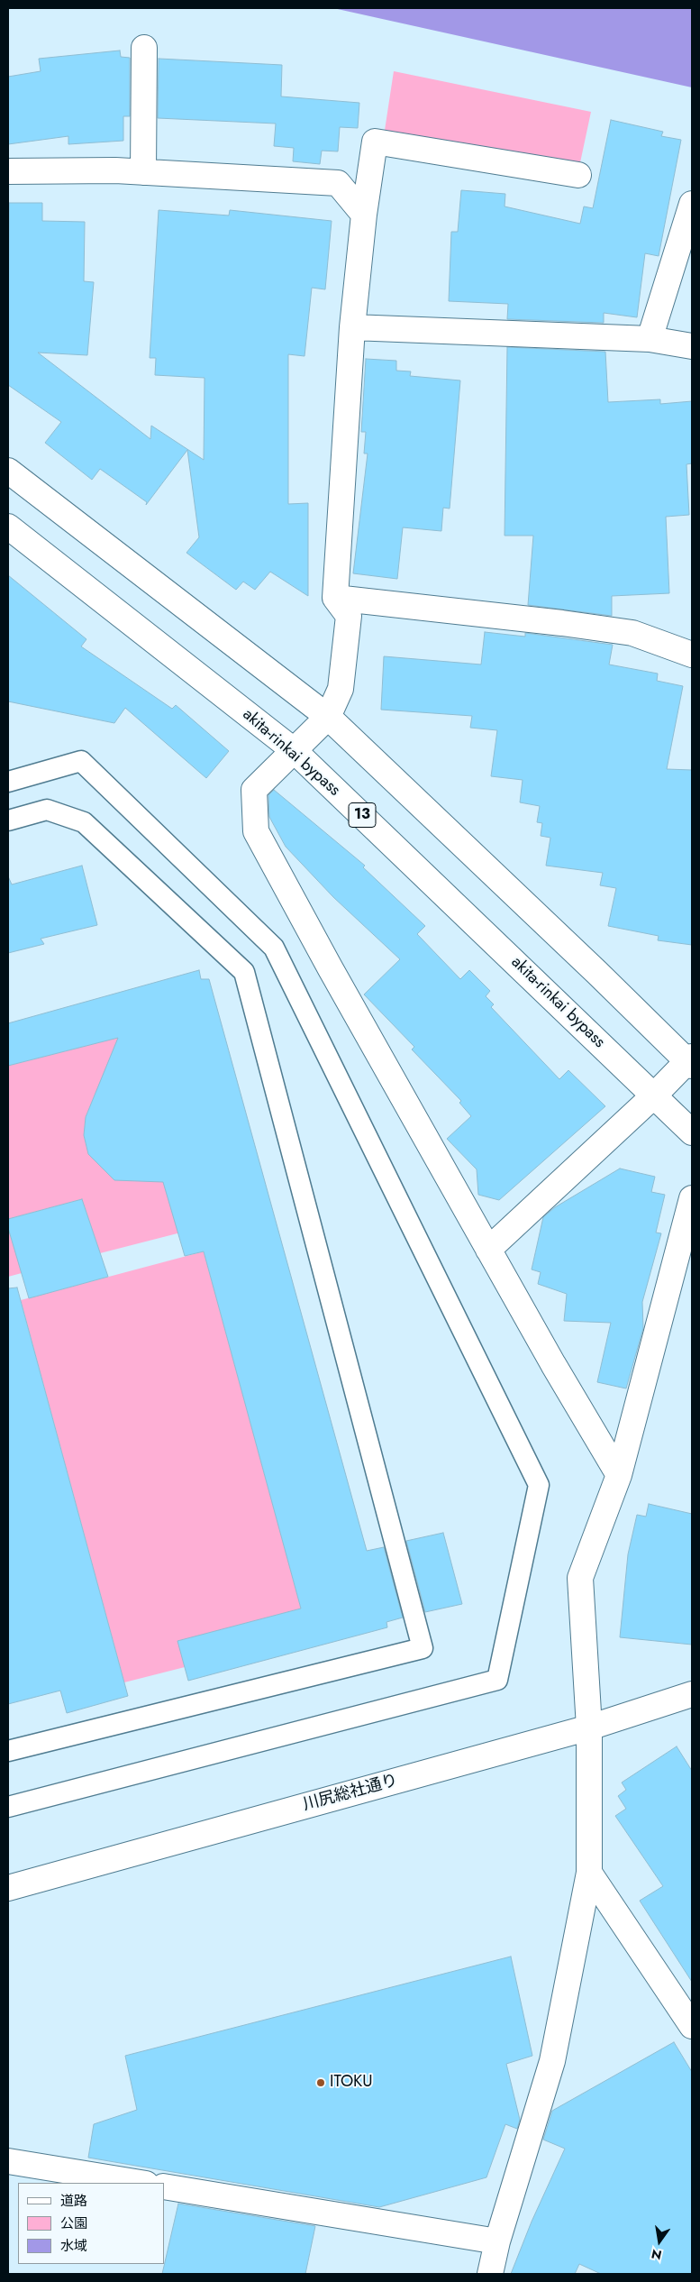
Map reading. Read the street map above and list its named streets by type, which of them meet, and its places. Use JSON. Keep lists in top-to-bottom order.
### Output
{
  "streets": {
    "main road": ["akita-rinkai bypass", "13", "川尻総社通り"]
  },
  "places": ["ITOKU"],
  "legend": ["道路", "公園", "水域"],
  "north": "bottom"
}
